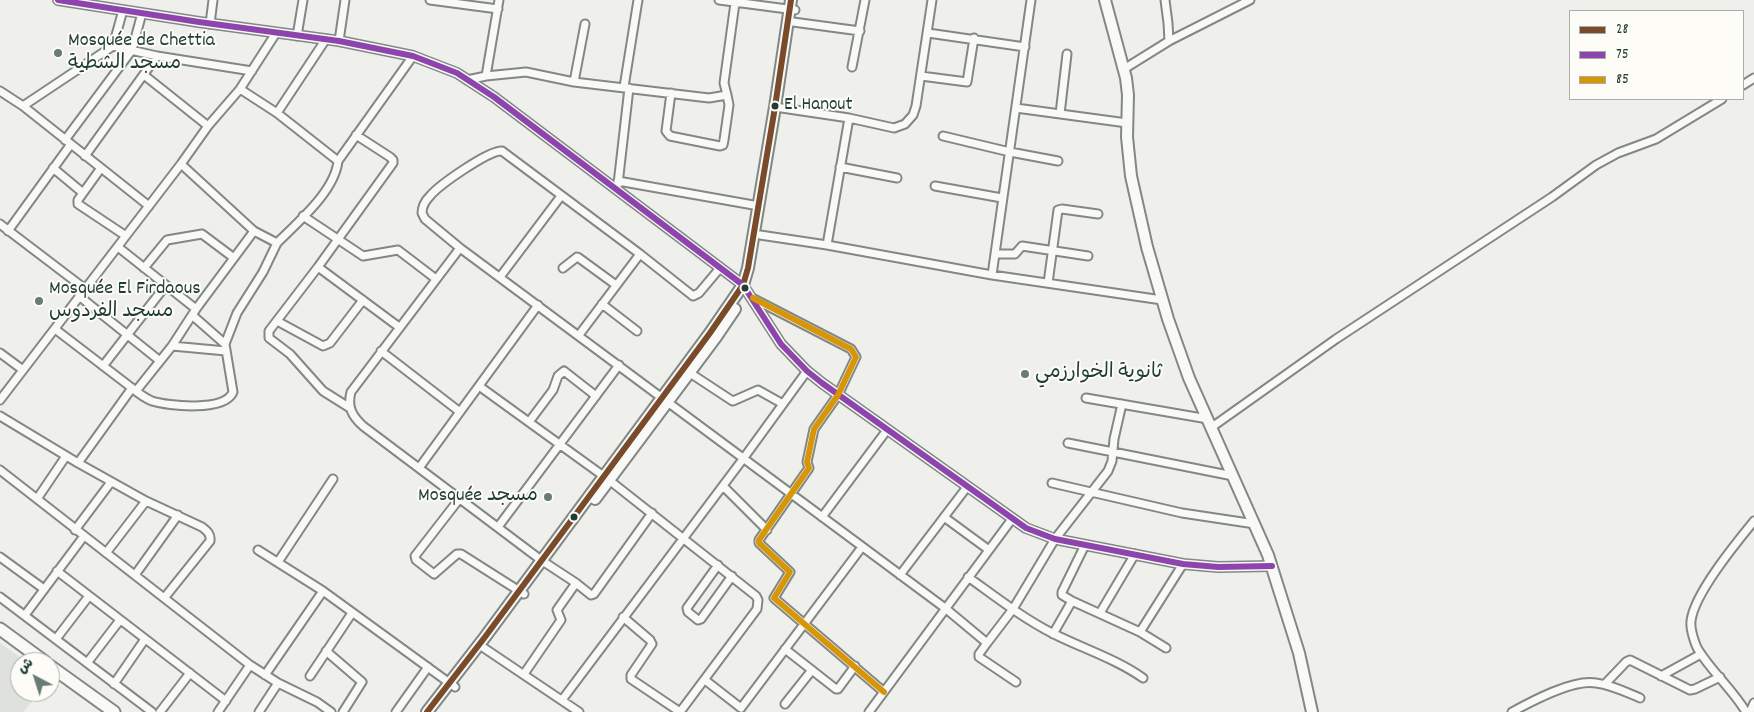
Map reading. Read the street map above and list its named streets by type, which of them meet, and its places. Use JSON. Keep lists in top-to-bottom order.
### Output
{
  "places": [
    "Mosquée de Chettia مسجد الشطية",
    "El Hanout",
    "Mosquée El Firdaous مسجد الفردوس",
    "ثانوية الخوارزمي",
    "Mosquée مسجد"
  ],
  "lines": ["transit line 28", "transit line 75", "transit line 85"],
  "legend": ["28", "75", "85"],
  "north": "top left"
}
